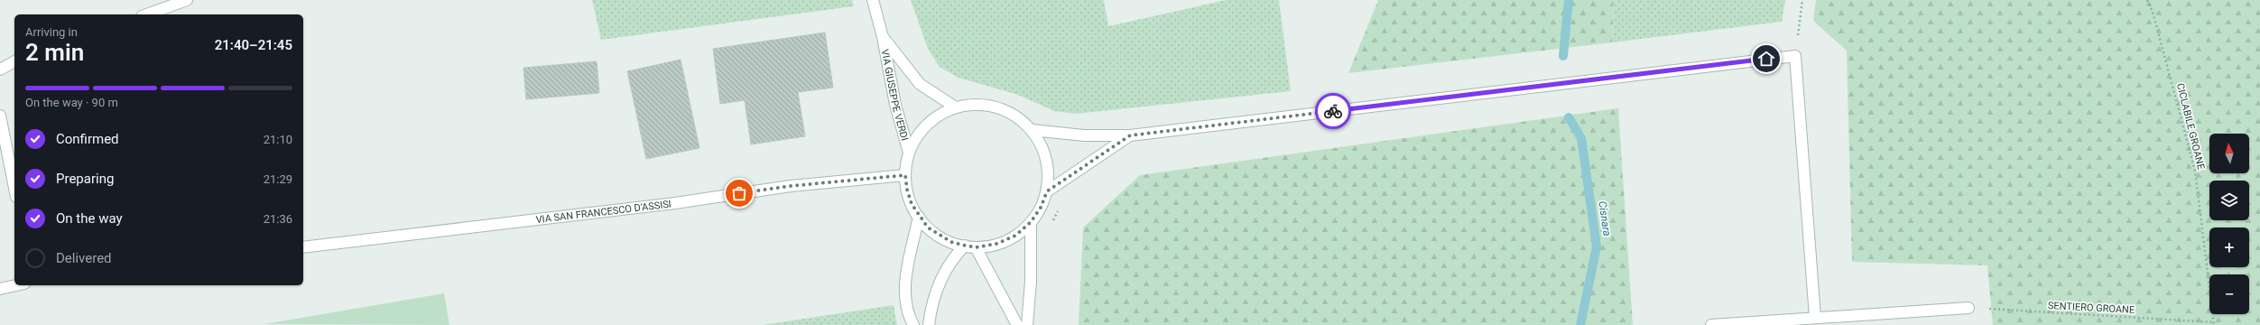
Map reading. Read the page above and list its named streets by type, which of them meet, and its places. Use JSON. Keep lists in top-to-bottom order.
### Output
{
  "streets": {
    "street": ["VIA GIUSEPPE VERDI", "VIA SAN FRANCESCO D'ASSISI"],
    "path": ["CICLABILE GROANE", "SENTIERO GROANE"]
  },
  "crossings": [
    ["CICLABILE GROANE", "SENTIERO GROANE"]
  ],
  "water": ["Cisnara"],
  "north": "top",
  "page": {
    "heading": ["2 min", "Arriving in", "21:40–21:45"],
    "bar": "On the way · 90 m",
    "list": [
      ["Confirmed", "21:10"],
      ["Preparing", "21:29"],
      ["On the way", "21:36"],
      "Delivered"
    ],
    "map_buttons": ["+", "−"]
  }
}
